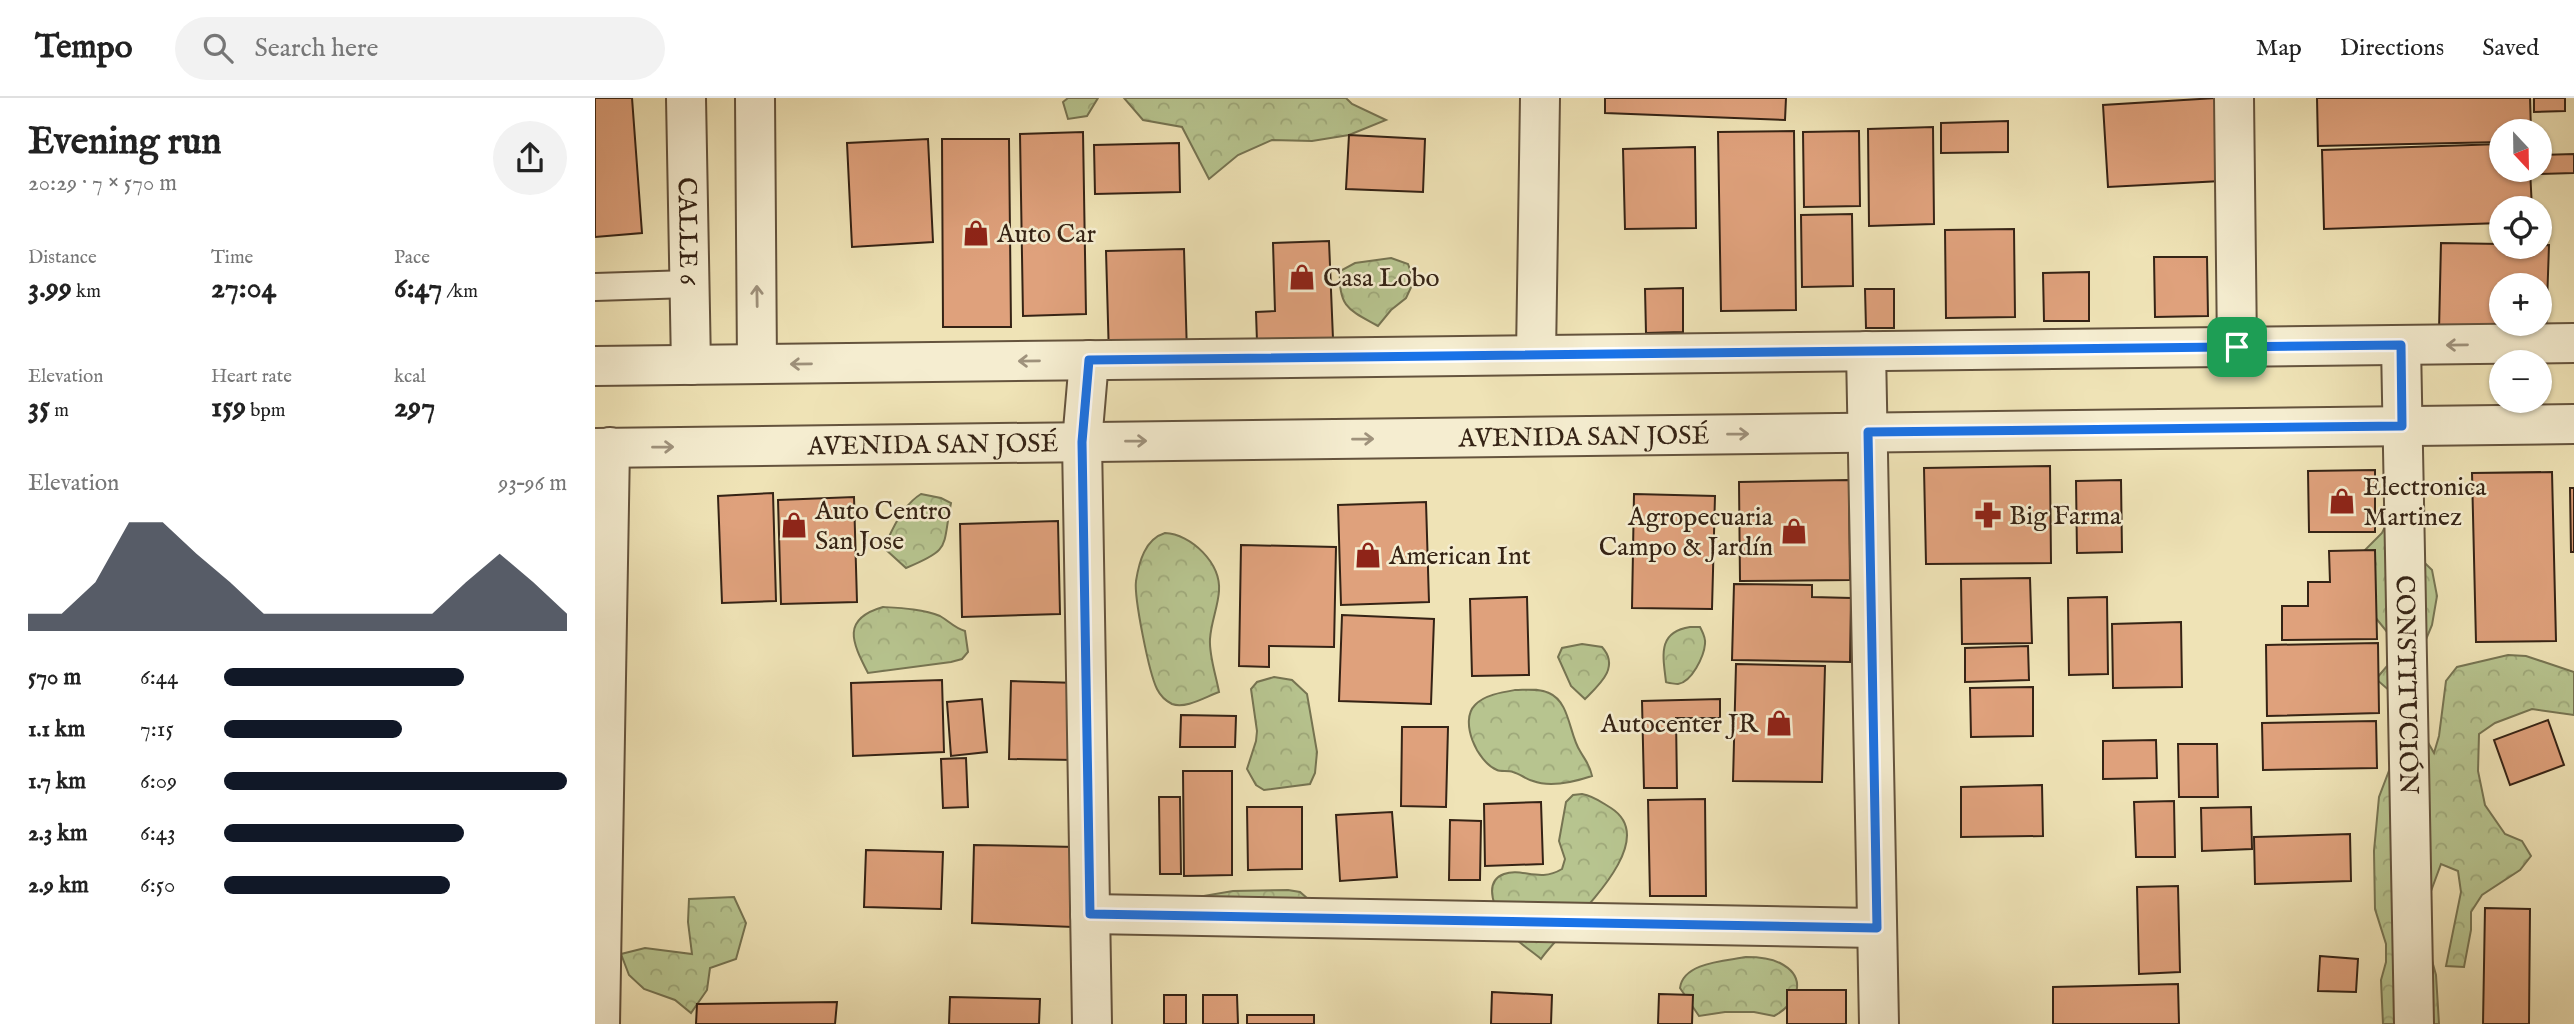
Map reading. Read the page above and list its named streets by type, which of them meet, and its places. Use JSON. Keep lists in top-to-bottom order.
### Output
{
  "streets": {
    "street": ["CALLE 6", "AVENIDA SAN JOSÉ", "CONSTITUCIÓN"]
  },
  "crossings": [
    ["AVENIDA SAN JOSÉ", "CONSTITUCIÓN"]
  ],
  "places": {
    "shop": [
      "Auto Car",
      "Casa Lobo",
      "Electronica Martinez",
      "Auto Centro San Jose",
      "Agropecuaria Campo & Jardín",
      "American Int",
      "Autocenter JR"
    ],
    "pharmacy": ["Big Farma"]
  },
  "north": "bottom",
  "page": {
    "header": "Tempo",
    "search": "Search here",
    "nav": ["Map", "Directions", "Saved"],
    "heading": ["Evening run", "20:29 · 7 × 570 m"],
    "map_buttons": ["+", "−"],
    "stats": [
      ["Distance", "3.99 km"],
      ["Time", "27:04"],
      ["Pace", "6:47 /km"],
      ["Elevation", "35 m"],
      ["Heart rate", "159 bpm"],
      ["kcal", "297"]
    ],
    "chart": ["Elevation", "93–96 m"],
    "list": [
      {
        "name": "570 m",
        "note": "6:44"
      },
      {
        "name": "1.1 km",
        "note": "7:15"
      },
      {
        "name": "1.7 km",
        "note": "6:09"
      },
      {
        "name": "2.3 km",
        "note": "6:43"
      },
      {
        "name": "2.9 km",
        "note": "6:50"
      }
    ]
  }
}
